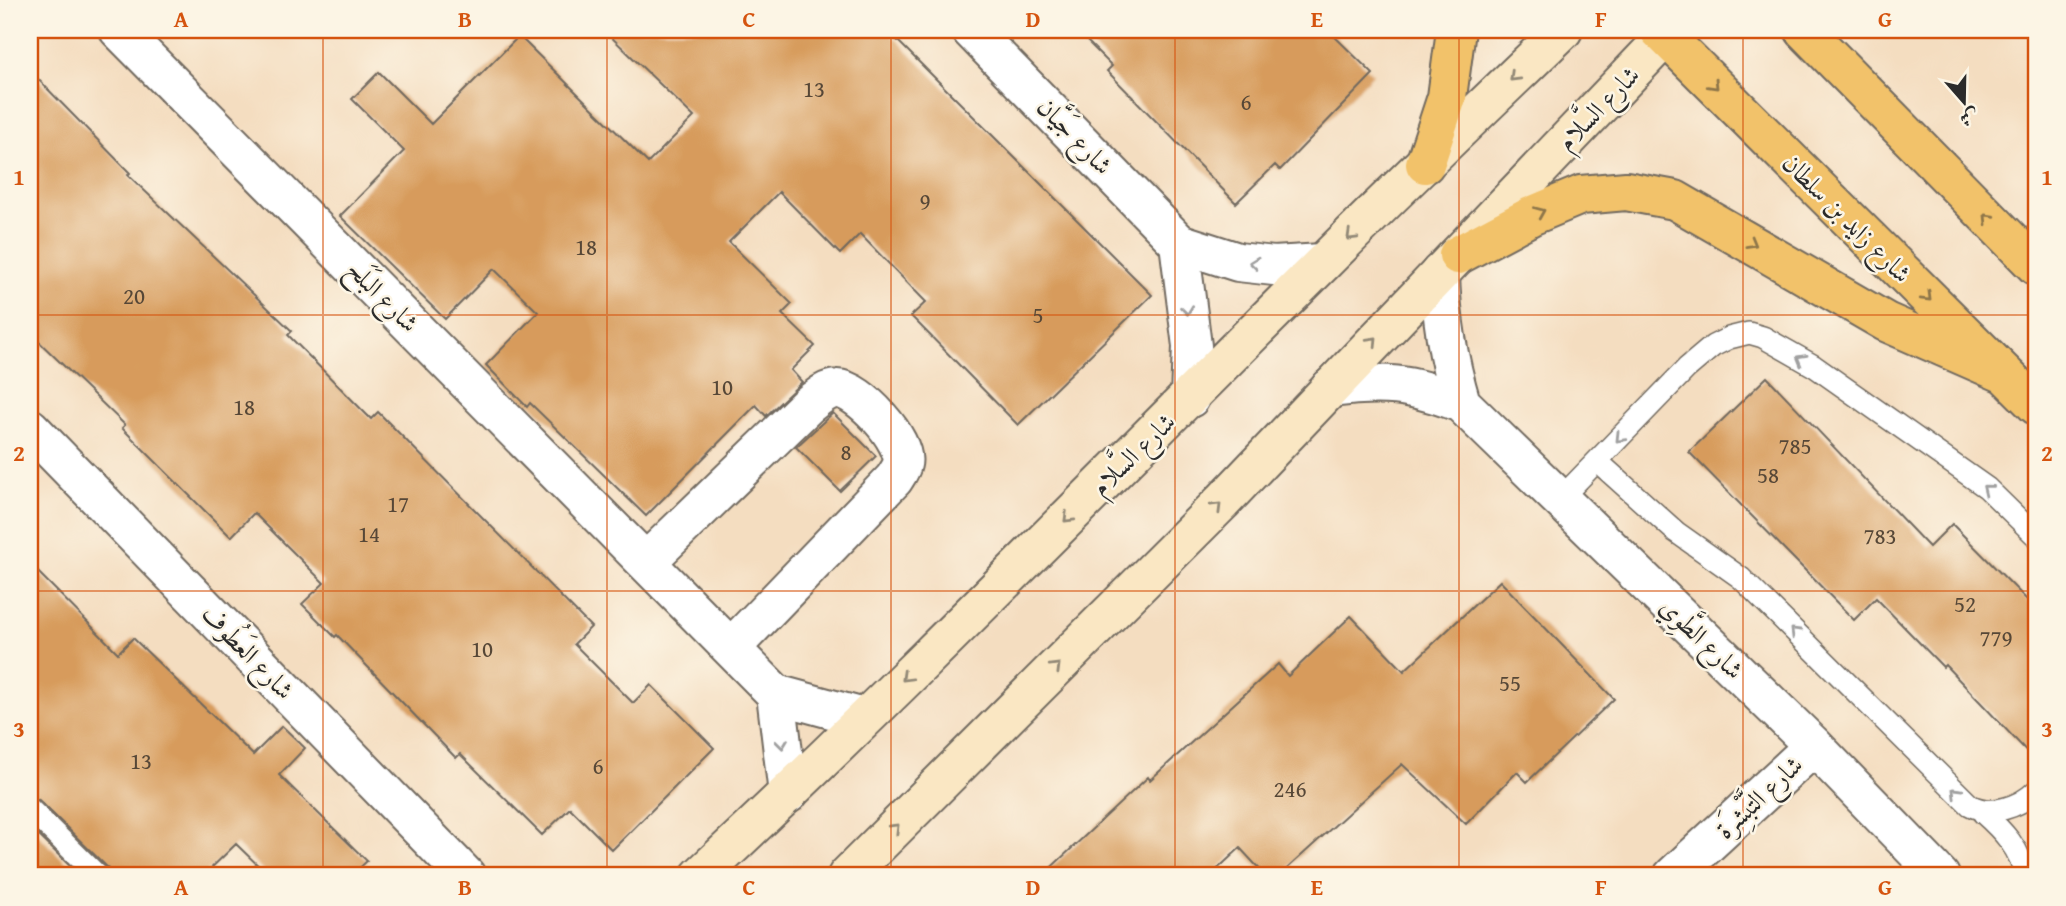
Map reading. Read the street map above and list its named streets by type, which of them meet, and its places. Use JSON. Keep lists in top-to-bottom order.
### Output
{
  "streets": {
    "highway": ["شارع زايد بن سلطان"],
    "street": [
      "شارع السَّلام",
      "شارع جَيَّان",
      "شارع البَلَح",
      "شارع الطَّوِي",
      "شارع العَطُوف",
      "شارع التَّبْشِرَة"
    ]
  },
  "crossings": [
    ["شارع السَّلام", "شارع جَيَّان"],
    ["شارع السَّلام", "شارع زايد بن سلطان"],
    ["شارع السَّلام", "شارع الطَّوِي"],
    ["شارع الطَّوِي", "شارع التَّبْشِرَة"]
  ],
  "house_numbers": [
    "13",
    "6",
    "9",
    "18",
    "20",
    "5",
    "10",
    "18",
    "785",
    "8",
    "58",
    "17",
    "14",
    "783",
    "52",
    "779",
    "10",
    "55",
    "13",
    "6",
    "246"
  ],
  "north": "bottom",
  "grid": {
    "columns": [
      "A",
      "B",
      "C",
      "D",
      "E",
      "F",
      "G"
    ],
    "rows": ["1", "2", "3"]
  }
}
